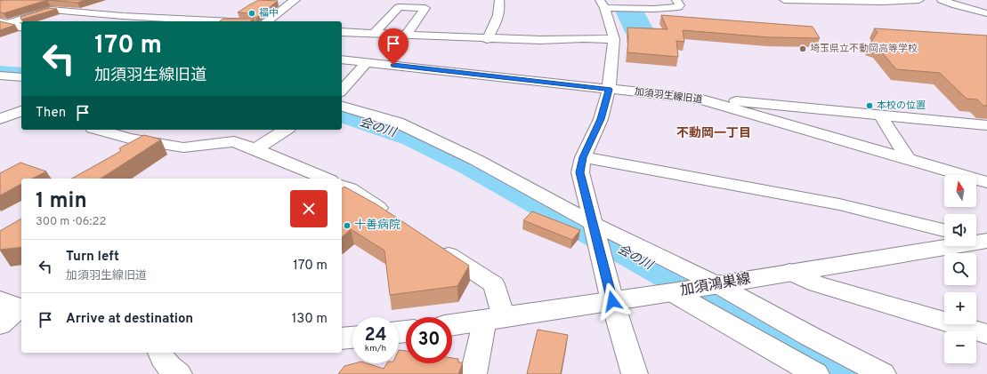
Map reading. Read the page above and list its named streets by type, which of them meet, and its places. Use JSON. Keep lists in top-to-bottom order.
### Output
{
  "streets": {
    "main road": ["加須鴻巣線"],
    "street": ["加須羽生線旧道"]
  },
  "districts": ["不動岡一丁目"],
  "water": ["会の川"],
  "places": [
    "福中",
    "埼玉県立不動岡高等学校",
    "本校の位置",
    "十善病院"
  ],
  "north": "top",
  "page": {
    "turn": ["170 m", "加須羽生線旧道"],
    "then": "Then",
    "map_buttons": ["+", "−"],
    "heading": ["1 min", "300 m · 06:22"],
    "list": [
      {
        "name": "Turn left",
        "note": "加須羽生線旧道",
        "value": "170 m"
      },
      {
        "name": "Arrive at destination",
        "value": "130 m"
      }
    ],
    "speed": "24 km/h",
    "limit": "30"
  }
}
